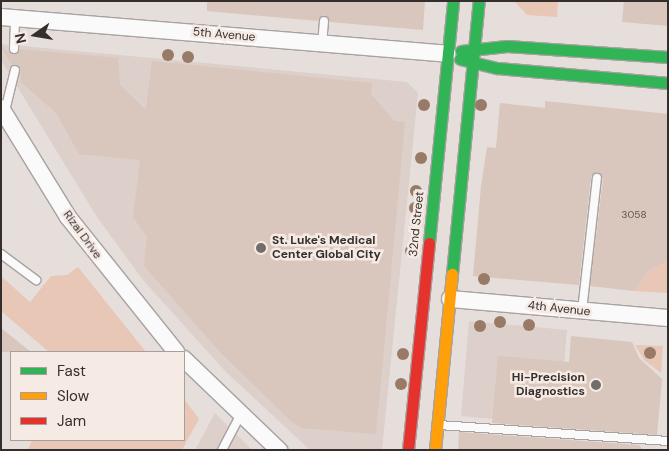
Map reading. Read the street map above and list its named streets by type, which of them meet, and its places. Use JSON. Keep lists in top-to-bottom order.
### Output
{
  "streets": {
    "main road": ["5th Avenue", "32nd Street"],
    "street": ["Rizal Drive", "4th Avenue"]
  },
  "crossings": [
    ["5th Avenue", "32nd Street"]
  ],
  "places": ["St. Luke's Medical Center Global City", "Hi-Precision Diagnostics"],
  "house_numbers": ["3058"],
  "legend": ["Fast", "Slow", "Jam"],
  "north": "left"
}
